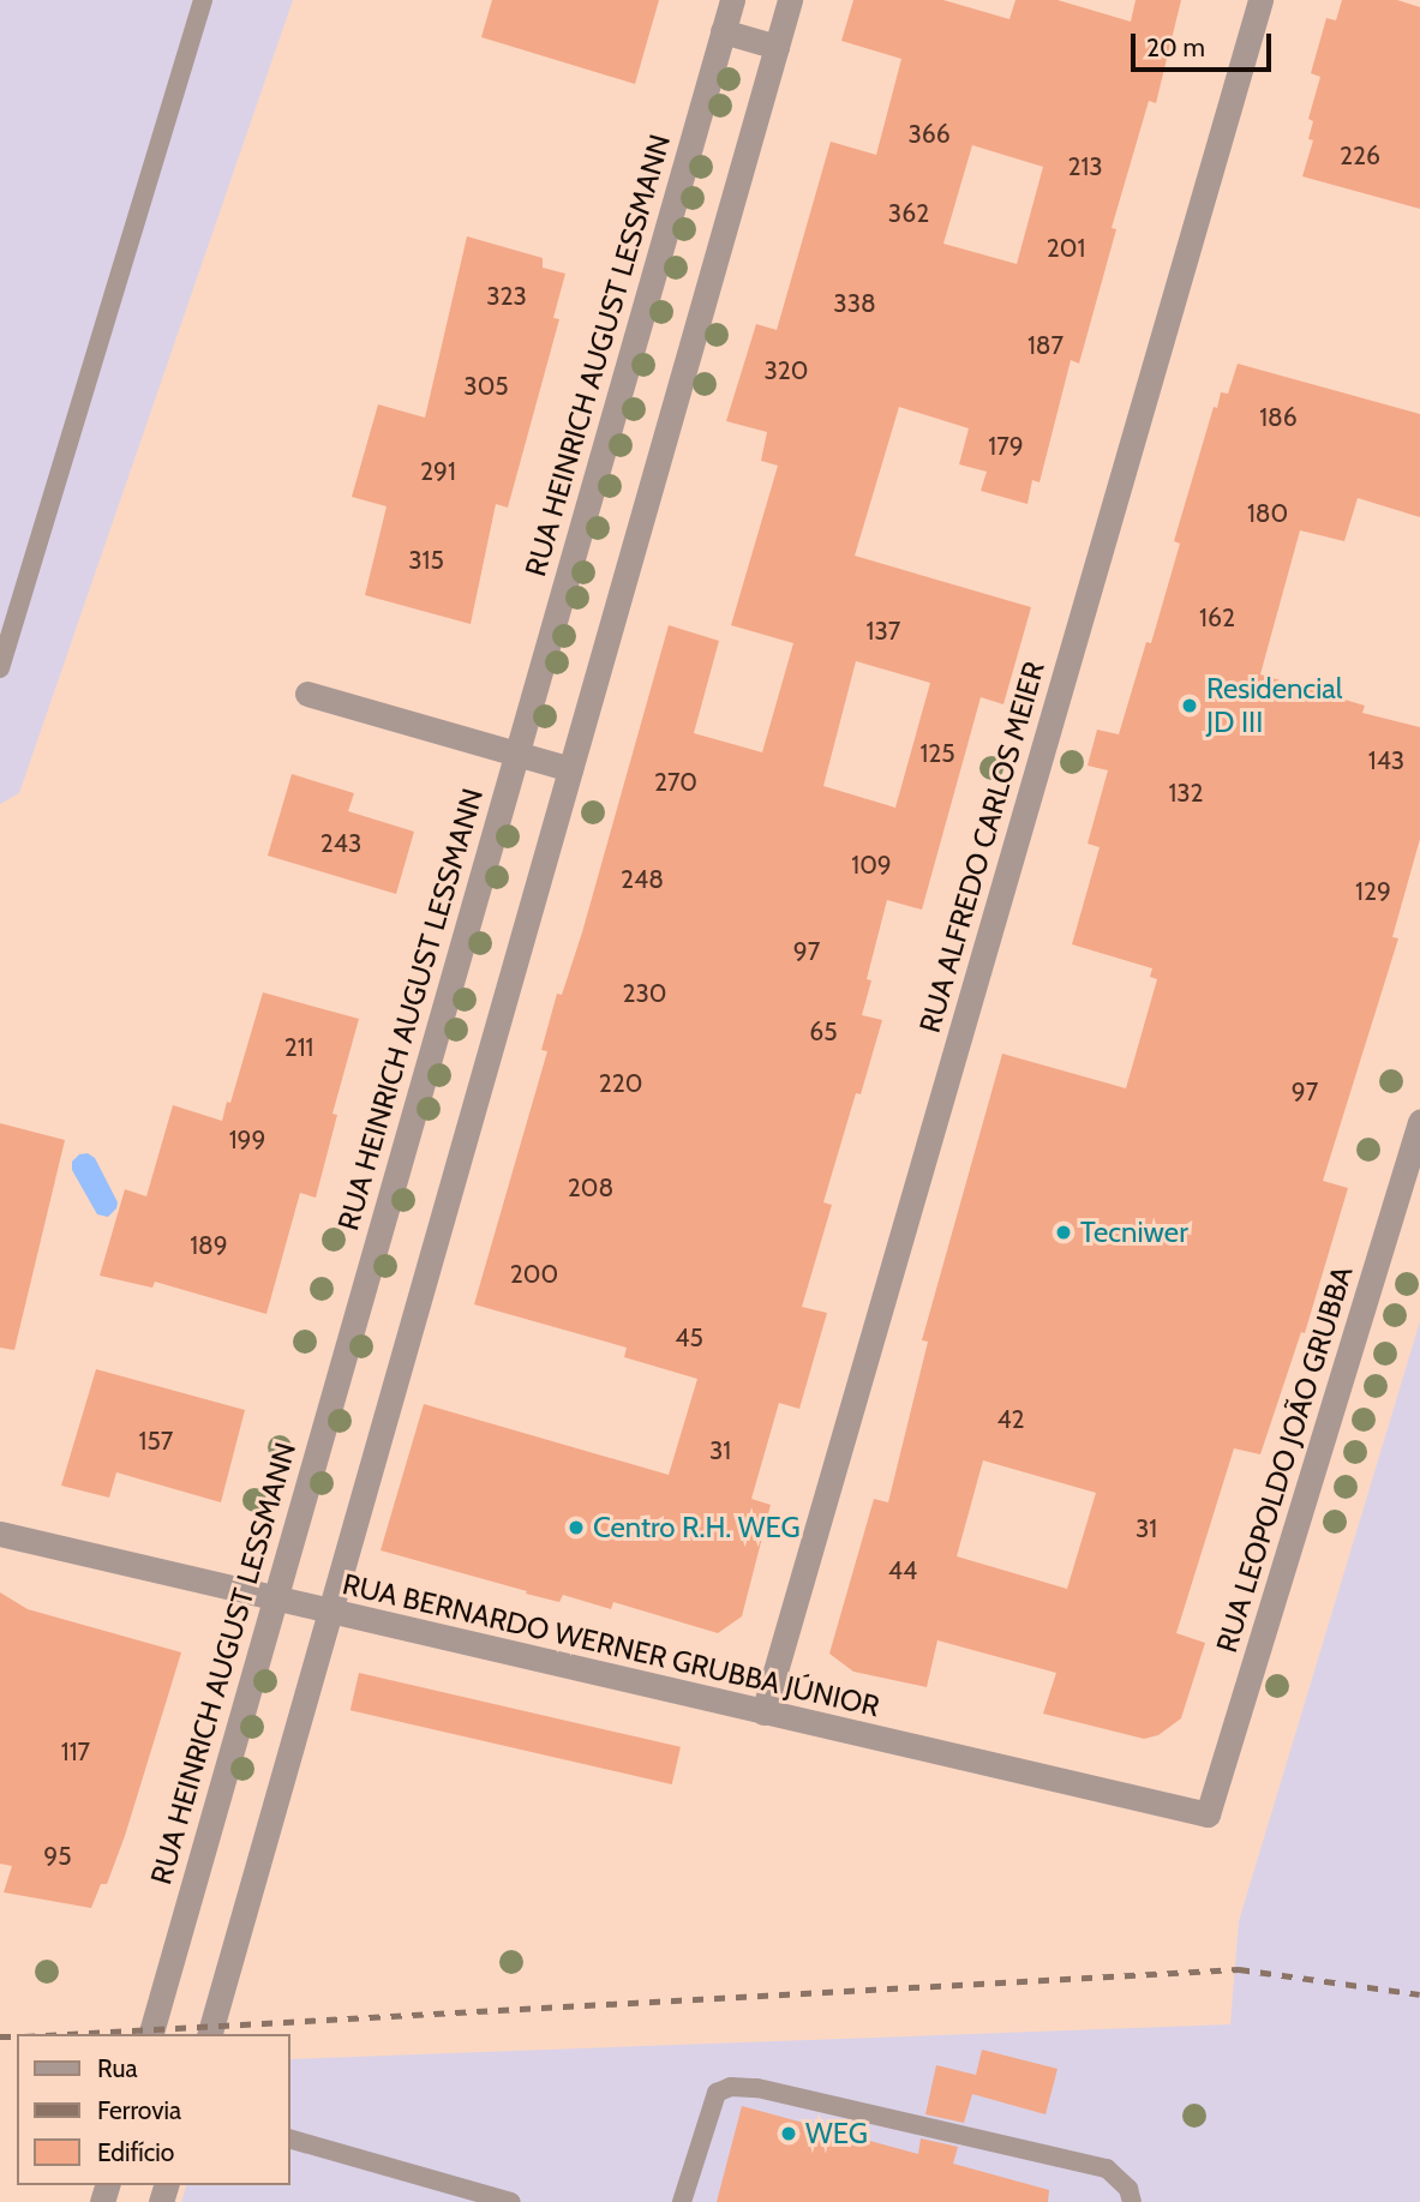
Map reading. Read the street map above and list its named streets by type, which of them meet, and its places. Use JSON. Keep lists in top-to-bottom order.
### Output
{
  "streets": {
    "street": [
      "RUA HEINRICH AUGUST LESSMANN",
      "RUA ALFREDO CARLOS MEIER",
      "RUA LEOPOLDO JOÃO GRUBBA",
      "RUA BERNARDO WERNER GRUBBA JÚNIOR"
    ]
  },
  "crossings": [
    ["RUA HEINRICH AUGUST LESSMANN", "RUA BERNARDO WERNER GRUBBA JÚNIOR"],
    ["RUA ALFREDO CARLOS MEIER", "RUA BERNARDO WERNER GRUBBA JÚNIOR"],
    ["RUA LEOPOLDO JOÃO GRUBBA", "RUA BERNARDO WERNER GRUBBA JÚNIOR"]
  ],
  "places": [
    "Residencial JD III",
    "Tecniwer",
    "Centro R.H. WEG",
    "WEG"
  ],
  "house_numbers": [
    "366",
    "226",
    "213",
    "362",
    "201",
    "323",
    "338",
    "187",
    "320",
    "305",
    "186",
    "179",
    "291",
    "180",
    "315",
    "162",
    "137",
    "125",
    "143",
    "270",
    "132",
    "243",
    "109",
    "248",
    "129",
    "97",
    "230",
    "65",
    "211",
    "220",
    "97",
    "199",
    "208",
    "189",
    "200",
    "45",
    "42",
    "157",
    "31",
    "31",
    "44",
    "117",
    "95"
  ],
  "legend": ["Rua", "Ferrovia", "Edifício"],
  "scale_bar": "20 m"
}
